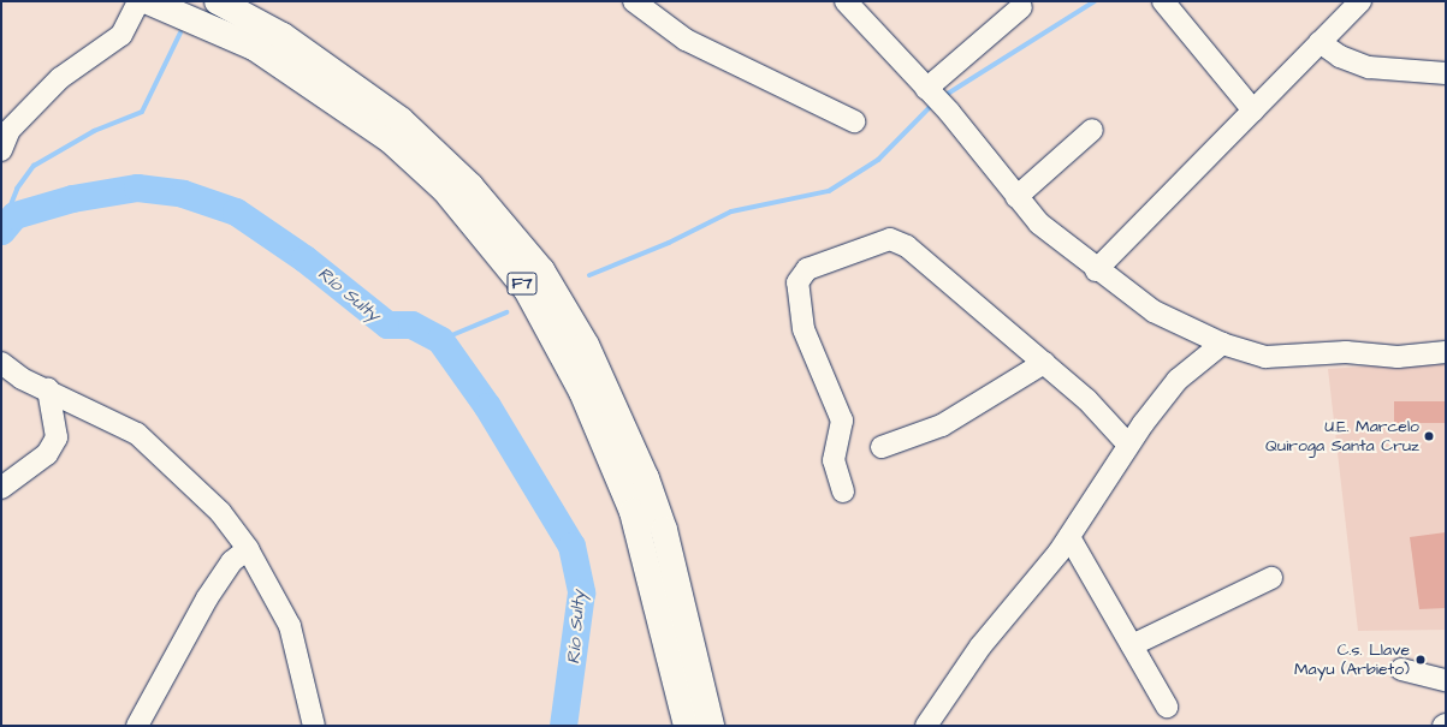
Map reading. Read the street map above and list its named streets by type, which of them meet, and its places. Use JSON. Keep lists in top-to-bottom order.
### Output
{
  "streets": {
    "highway": ["F7"]
  },
  "water": ["Río Sulty"],
  "places": ["U.E. Marcelo Quiroga Santa Cruz", "C.s. Llave Mayu (Arbieto)"]
}
